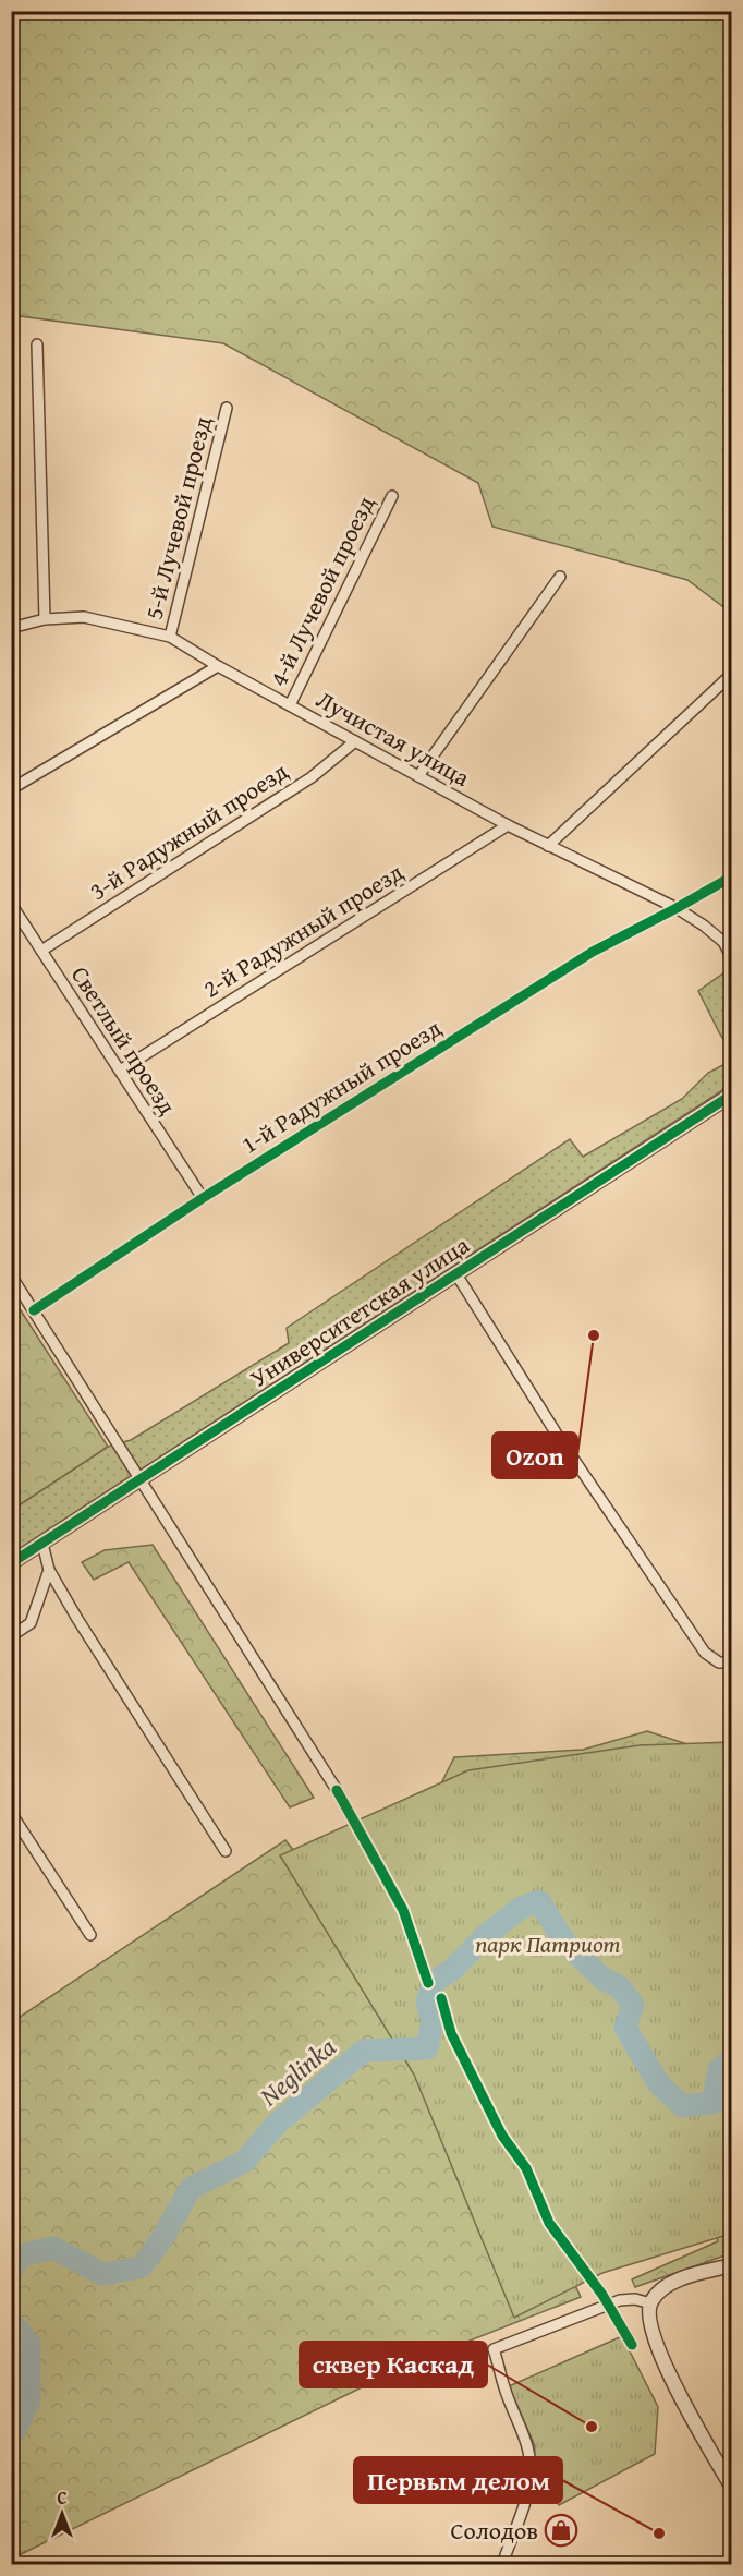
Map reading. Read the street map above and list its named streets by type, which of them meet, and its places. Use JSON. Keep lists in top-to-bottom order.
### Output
{
  "streets": {
    "street": [
      "5-й Лучевой проезд",
      "4-й Лучевой проезд",
      "Лучистая улица",
      "3-й Радужный проезд",
      "2-й Радужный проезд",
      "Светлый проезд",
      "1-й Радужный проезд",
      "Университетская улица"
    ]
  },
  "crossings": [
    ["5-й Лучевой проезд", "Лучистая улица"],
    ["4-й Лучевой проезд", "Лучистая улица"],
    ["Лучистая улица", "3-й Радужный проезд"],
    ["Лучистая улица", "2-й Радужный проезд"],
    ["Лучистая улица", "1-й Радужный проезд"],
    ["3-й Радужный проезд", "Светлый проезд"],
    ["2-й Радужный проезд", "Светлый проезд"],
    ["Светлый проезд", "1-й Радужный проезд"]
  ],
  "water": ["Neglinka"],
  "parks": ["парк Патриот"],
  "places": {
    "other": ["Ozon", "сквер Каскад", "Первым делом"],
    "shop": ["Солодов"]
  },
  "north": "top"
}
